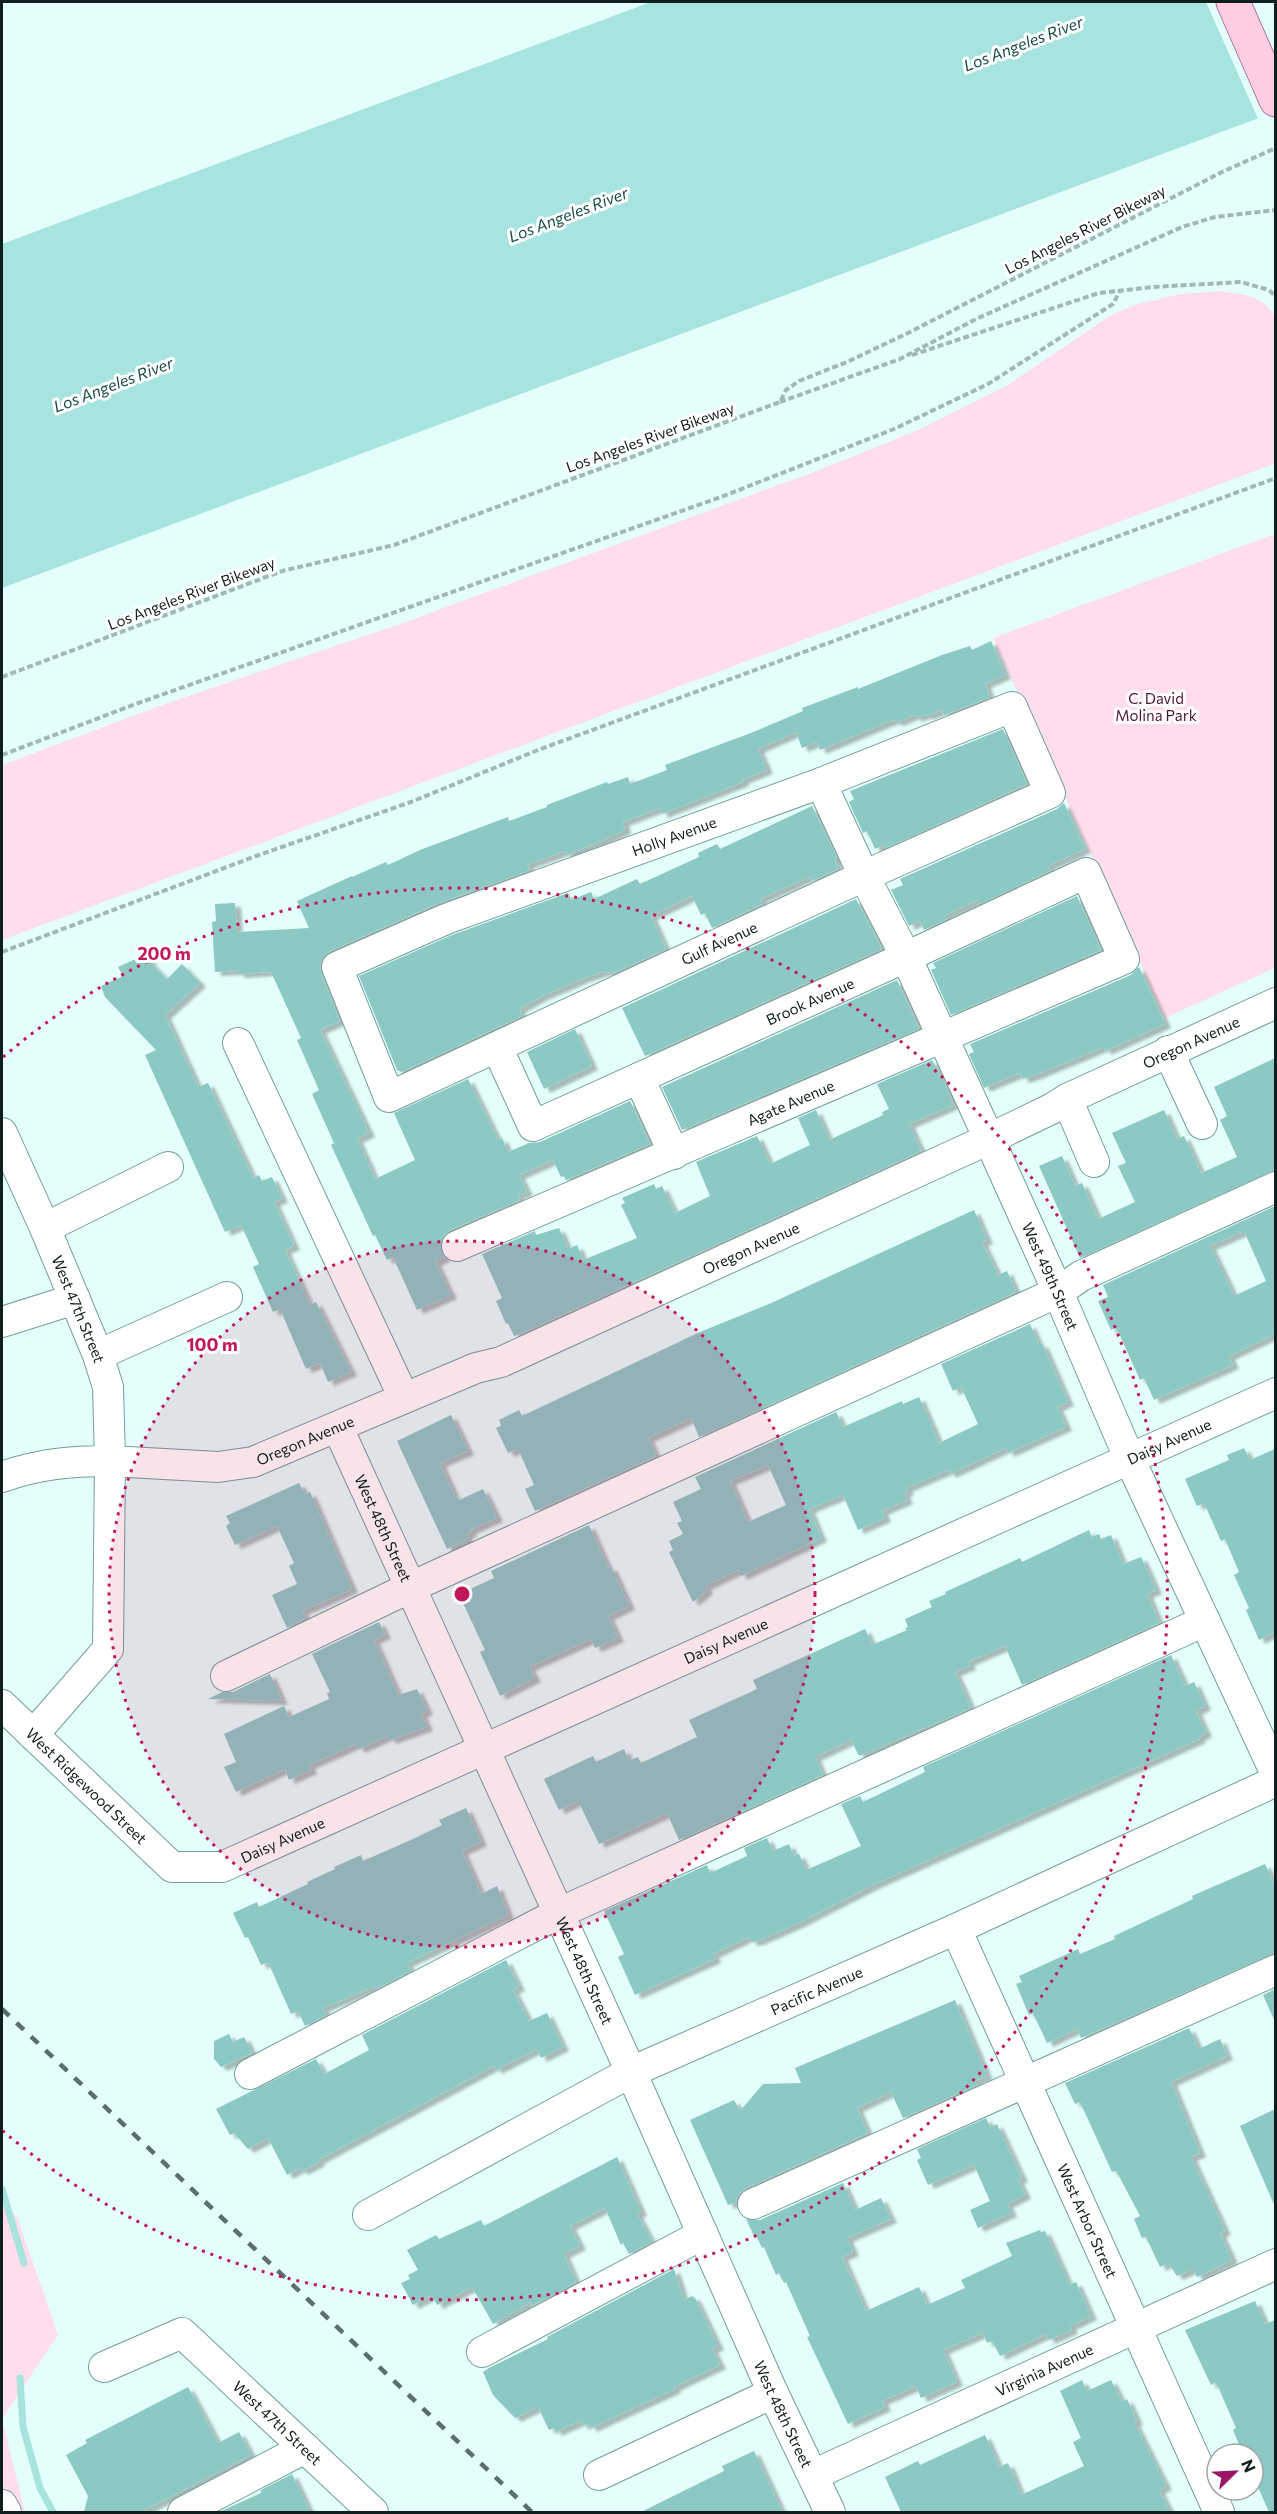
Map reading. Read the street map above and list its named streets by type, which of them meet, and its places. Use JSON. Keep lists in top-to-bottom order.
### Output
{
  "streets": {
    "street": [
      "Holly Avenue",
      "Gulf Avenue",
      "Brook Avenue",
      "Oregon Avenue",
      "Agate Avenue",
      "West 49th Street",
      "West 47th Street",
      "Daisy Avenue",
      "West 48th Street",
      "West Ridgewood Street",
      "Pacific Avenue",
      "West Arbor Street",
      "Virginia Avenue"
    ],
    "path": ["Los Angeles River Bikeway"]
  },
  "crossings": [
    ["Holly Avenue", "Gulf Avenue"],
    ["Holly Avenue", "West 49th Street"],
    ["Gulf Avenue", "Brook Avenue"],
    ["Gulf Avenue", "West 49th Street"],
    ["Brook Avenue", "Agate Avenue"],
    ["Brook Avenue", "West 49th Street"],
    ["Oregon Avenue", "West 49th Street"],
    ["Oregon Avenue", "West 47th Street"],
    ["Oregon Avenue", "West 48th Street"],
    ["Agate Avenue", "West 49th Street"],
    ["West 49th Street", "Daisy Avenue"],
    ["West 47th Street", "West Ridgewood Street"],
    ["Daisy Avenue", "West 48th Street"],
    ["Daisy Avenue", "West Ridgewood Street"],
    ["West 48th Street", "Pacific Avenue"],
    ["West 48th Street", "Virginia Avenue"],
    ["Pacific Avenue", "West Arbor Street"],
    ["West Arbor Street", "Virginia Avenue"]
  ],
  "water": ["Los Angeles River"],
  "parks": ["C. David Molina Park"],
  "north": "top right",
  "rings": ["200 m", "100 m"]
}
